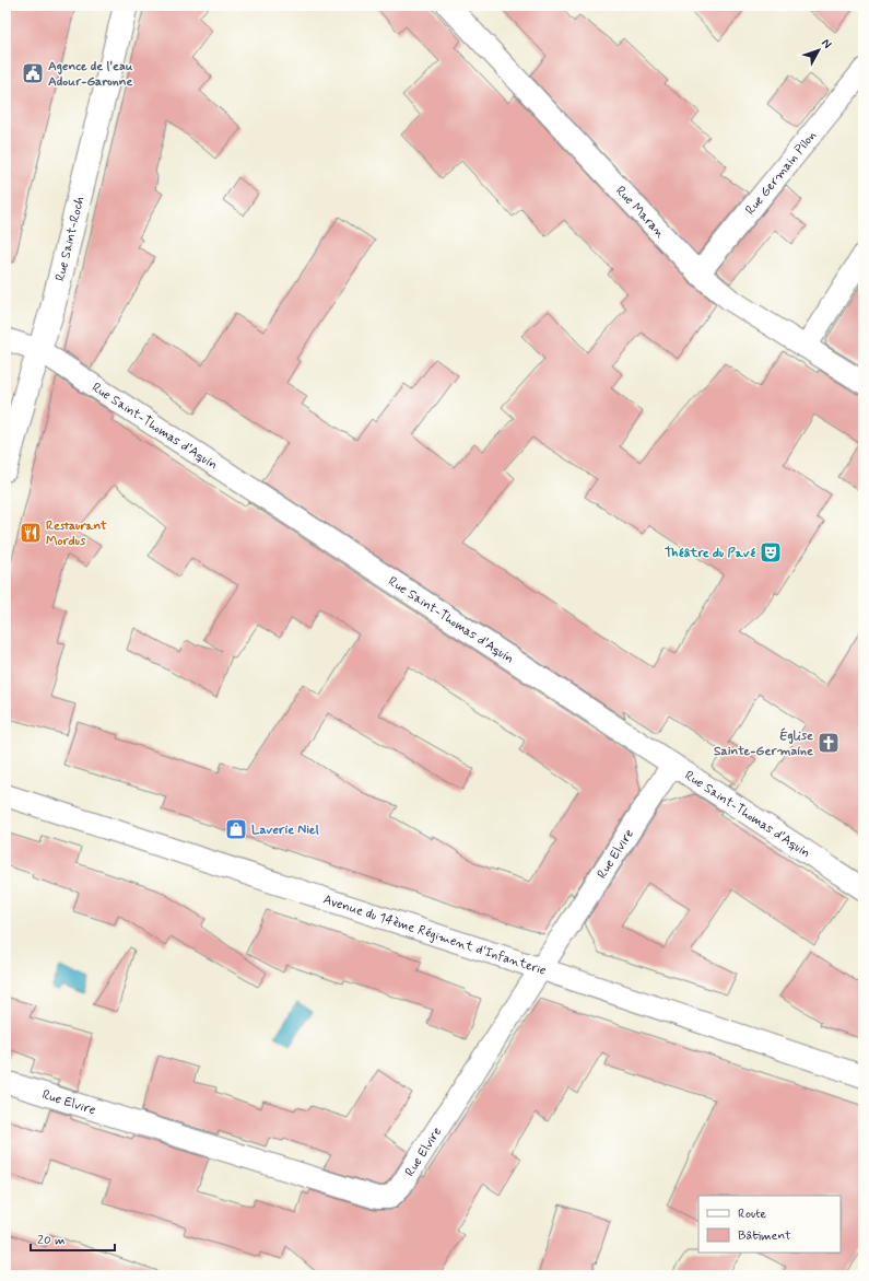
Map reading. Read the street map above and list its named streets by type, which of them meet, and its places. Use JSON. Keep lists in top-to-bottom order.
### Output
{
  "streets": {
    "street": [
      "Rue Germain Pilon",
      "Rue Maran",
      "Rue Saint-Roch",
      "Rue Saint-Thomas d'Aquin",
      "Rue Elvire",
      "Avenue du 14ème Régiment d'Infanterie"
    ]
  },
  "crossings": [
    ["Rue Germain Pilon", "Rue Maran"],
    ["Rue Saint-Roch", "Rue Saint-Thomas d'Aquin"],
    ["Rue Saint-Thomas d'Aquin", "Rue Elvire"],
    ["Rue Elvire", "Avenue du 14ème Régiment d'Infanterie"]
  ],
  "places": {
    "public building": ["Agence de l'eau Adour-Garonne"],
    "restaurant": ["Restaurant Mordus"],
    "theatre": ["Théâtre du Pavé"],
    "church": ["Église Sainte-Germaine"],
    "shop": ["Laverie Niel"]
  },
  "legend": ["Route", "Bâtiment"],
  "scale_bar": "20 m",
  "north": "top right"
}
